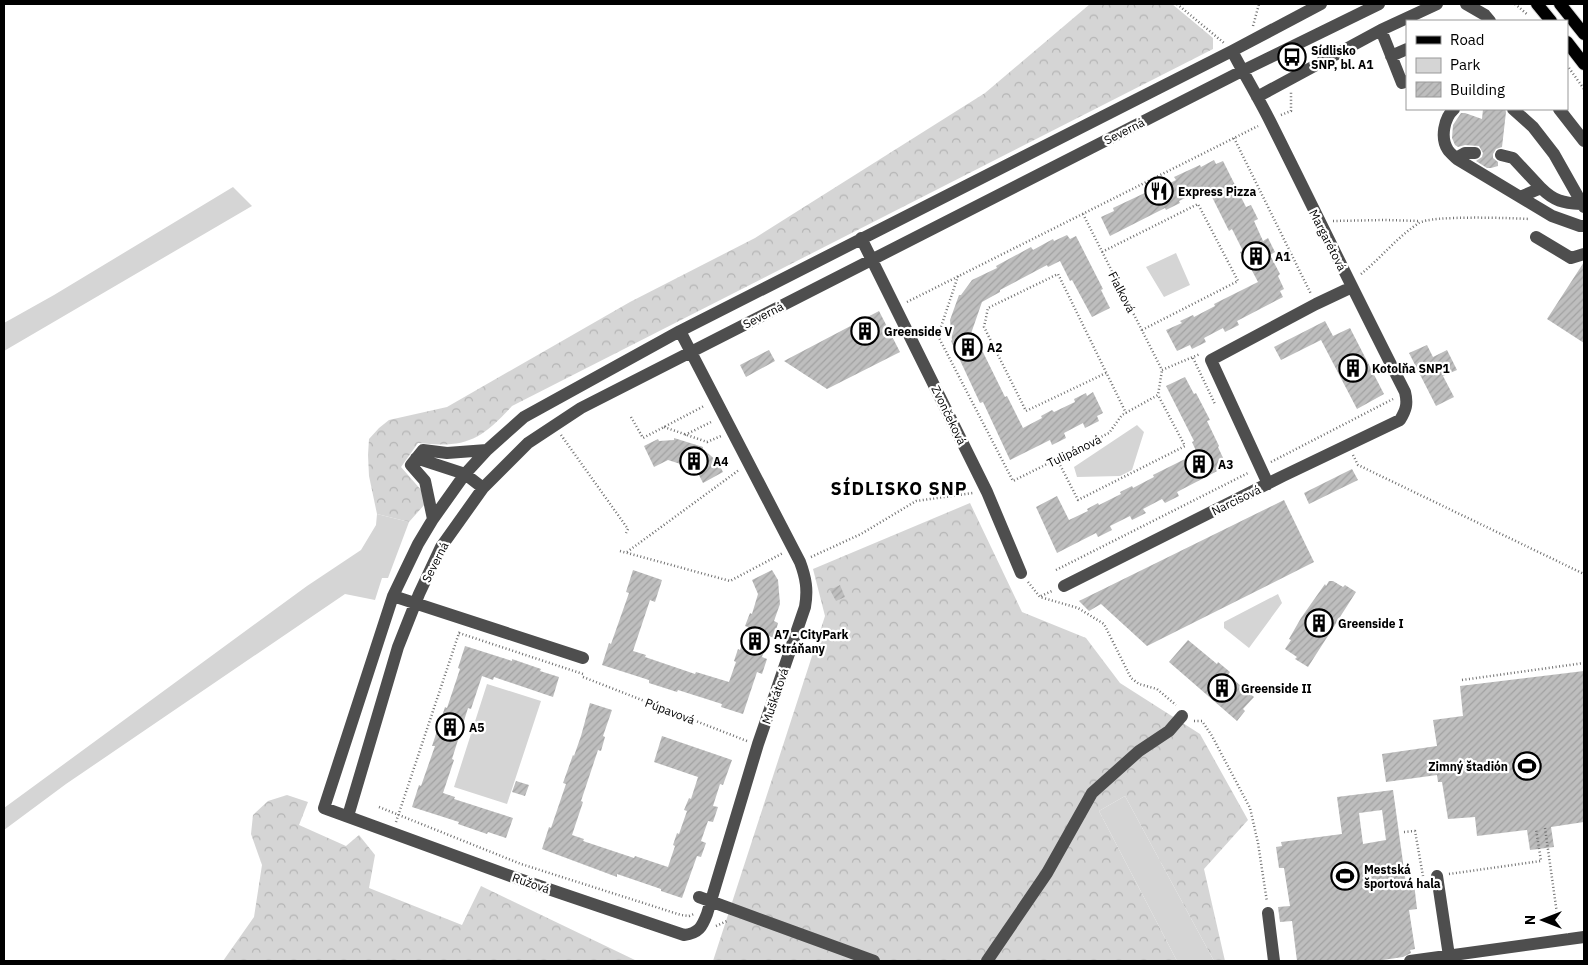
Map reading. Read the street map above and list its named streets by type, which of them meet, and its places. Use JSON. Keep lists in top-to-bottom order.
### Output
{
  "streets": {
    "street": [
      "Severná",
      "Margarétová",
      "Zvončeková",
      "Narcisová",
      "Muškátová",
      "Ružová"
    ],
    "path": ["Fialková", "Tulipánová", "Púpavová"]
  },
  "crossings": [
    ["Severná", "Margarétová"],
    ["Severná", "Zvončeková"],
    ["Severná", "Muškátová"],
    ["Severná", "Ružová"],
    ["Margarétová", "Narcisová"],
    ["Fialková", "Tulipánová"],
    ["Muškátová", "Púpavová"]
  ],
  "districts": ["SÍDLISKO SNP"],
  "places": {
    "bus stop": ["Sídlisko SNP, bl. A1"],
    "restaurant": ["Express Pizza"],
    "building": [
      "A1",
      "Greenside V",
      "A2",
      "Kotolňa SNP1",
      "A4",
      "A3",
      "Greenside I",
      "A7 - CityPark Stráňany",
      "Greenside II",
      "A5"
    ],
    "sports": ["Zimný štadión", "Mestská športová hala"]
  },
  "legend": ["Road", "Park", "Building"],
  "north": "left"
}
